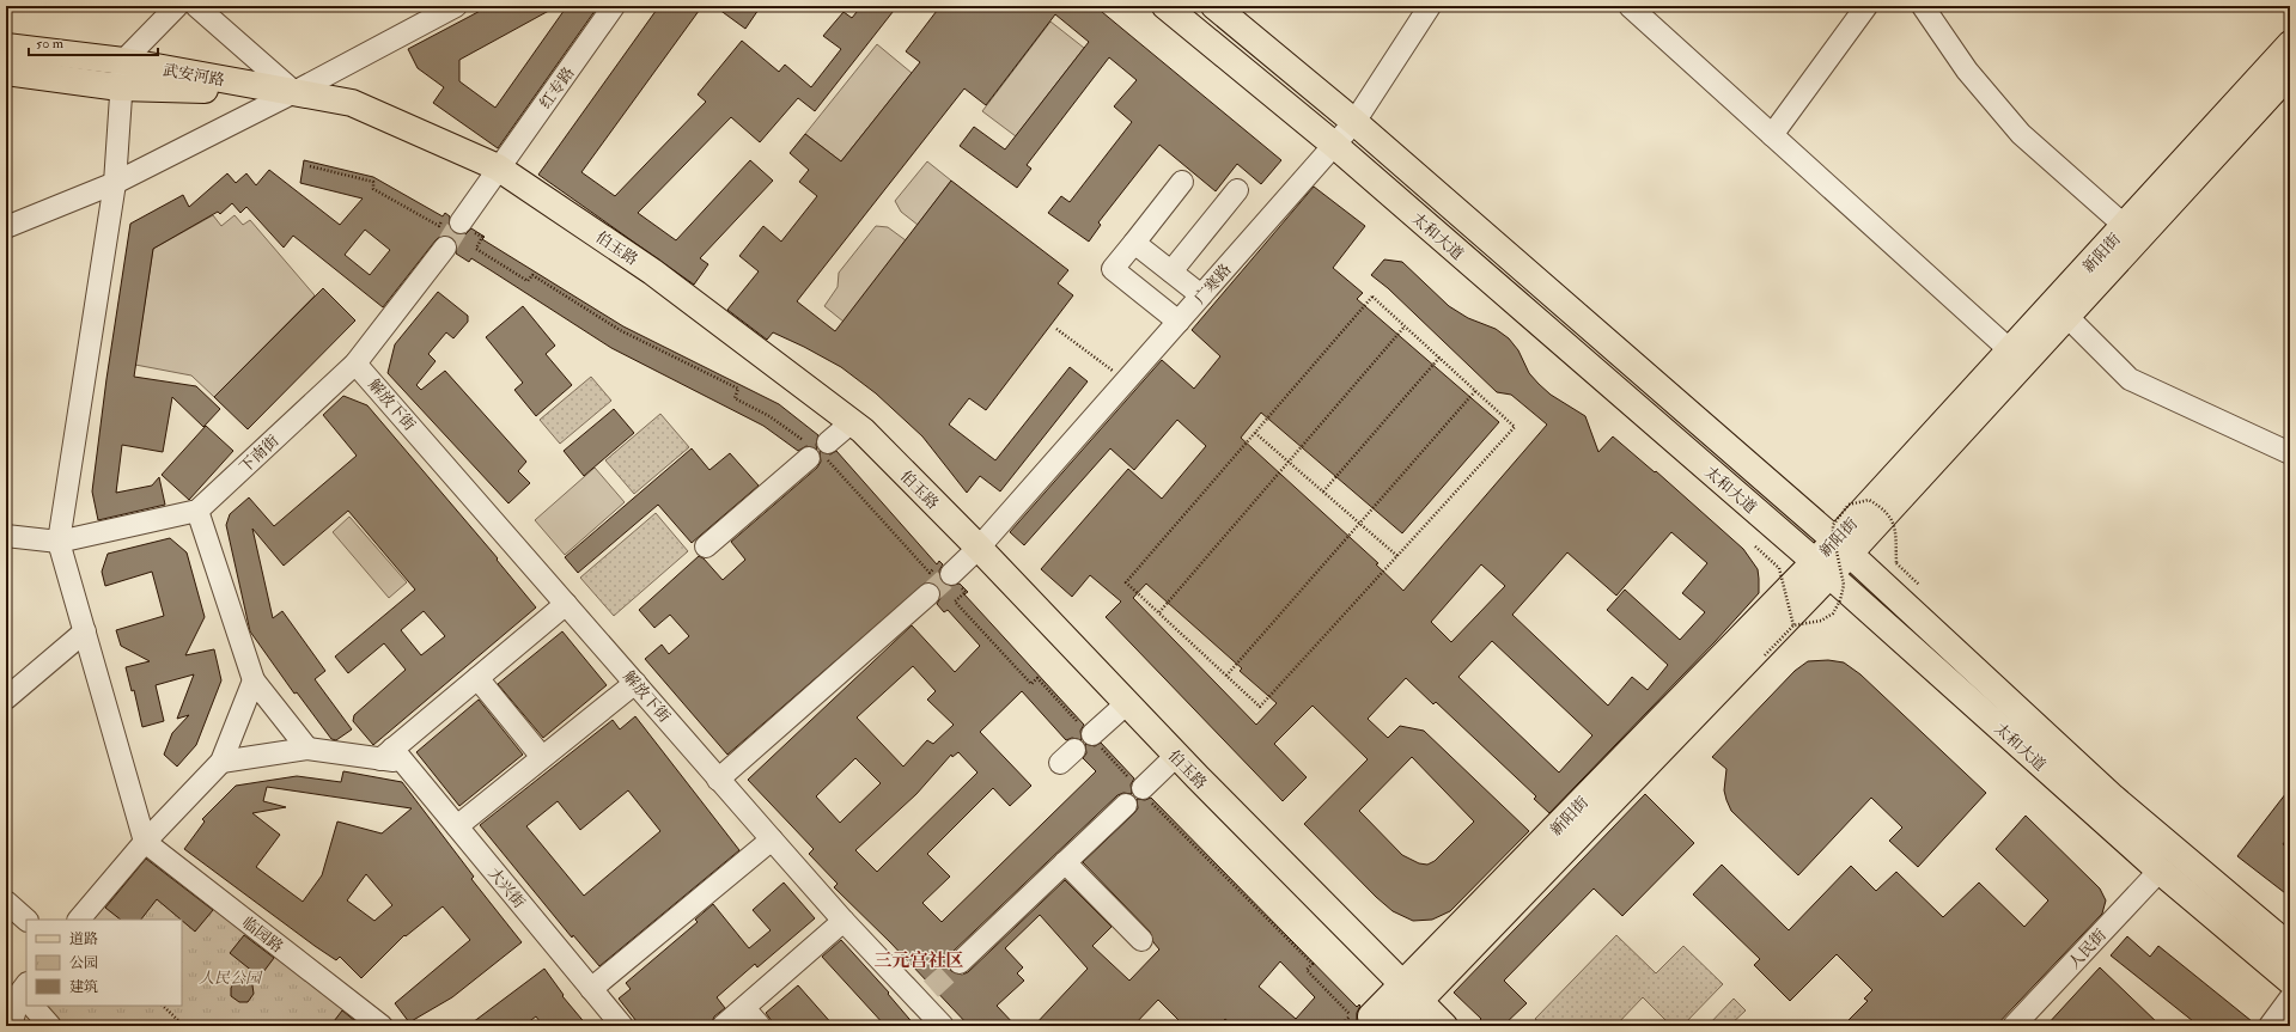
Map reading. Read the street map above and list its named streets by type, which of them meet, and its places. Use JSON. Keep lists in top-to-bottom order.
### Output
{
  "streets": {
    "main road": [
      "武安河路",
      "太和大道",
      "伯玉路",
      "新阳街"
    ],
    "street": [
      "红专路",
      "广寒路",
      "解放下街",
      "下南街",
      "大兴街",
      "临园路",
      "人民街"
    ]
  },
  "crossings": [
    ["武安河路", "伯玉路"],
    ["红专路", "伯玉路"],
    ["太和大道", "新阳街"],
    ["太和大道", "广寒路"],
    ["太和大道", "人民街"],
    ["伯玉路", "新阳街"],
    ["伯玉路", "广寒路"],
    ["解放下街", "下南街"]
  ],
  "districts": ["三元宫社区"],
  "parks": ["人民公园"],
  "legend": ["道路", "公园", "建筑"],
  "scale_bar": "50 m"
}
